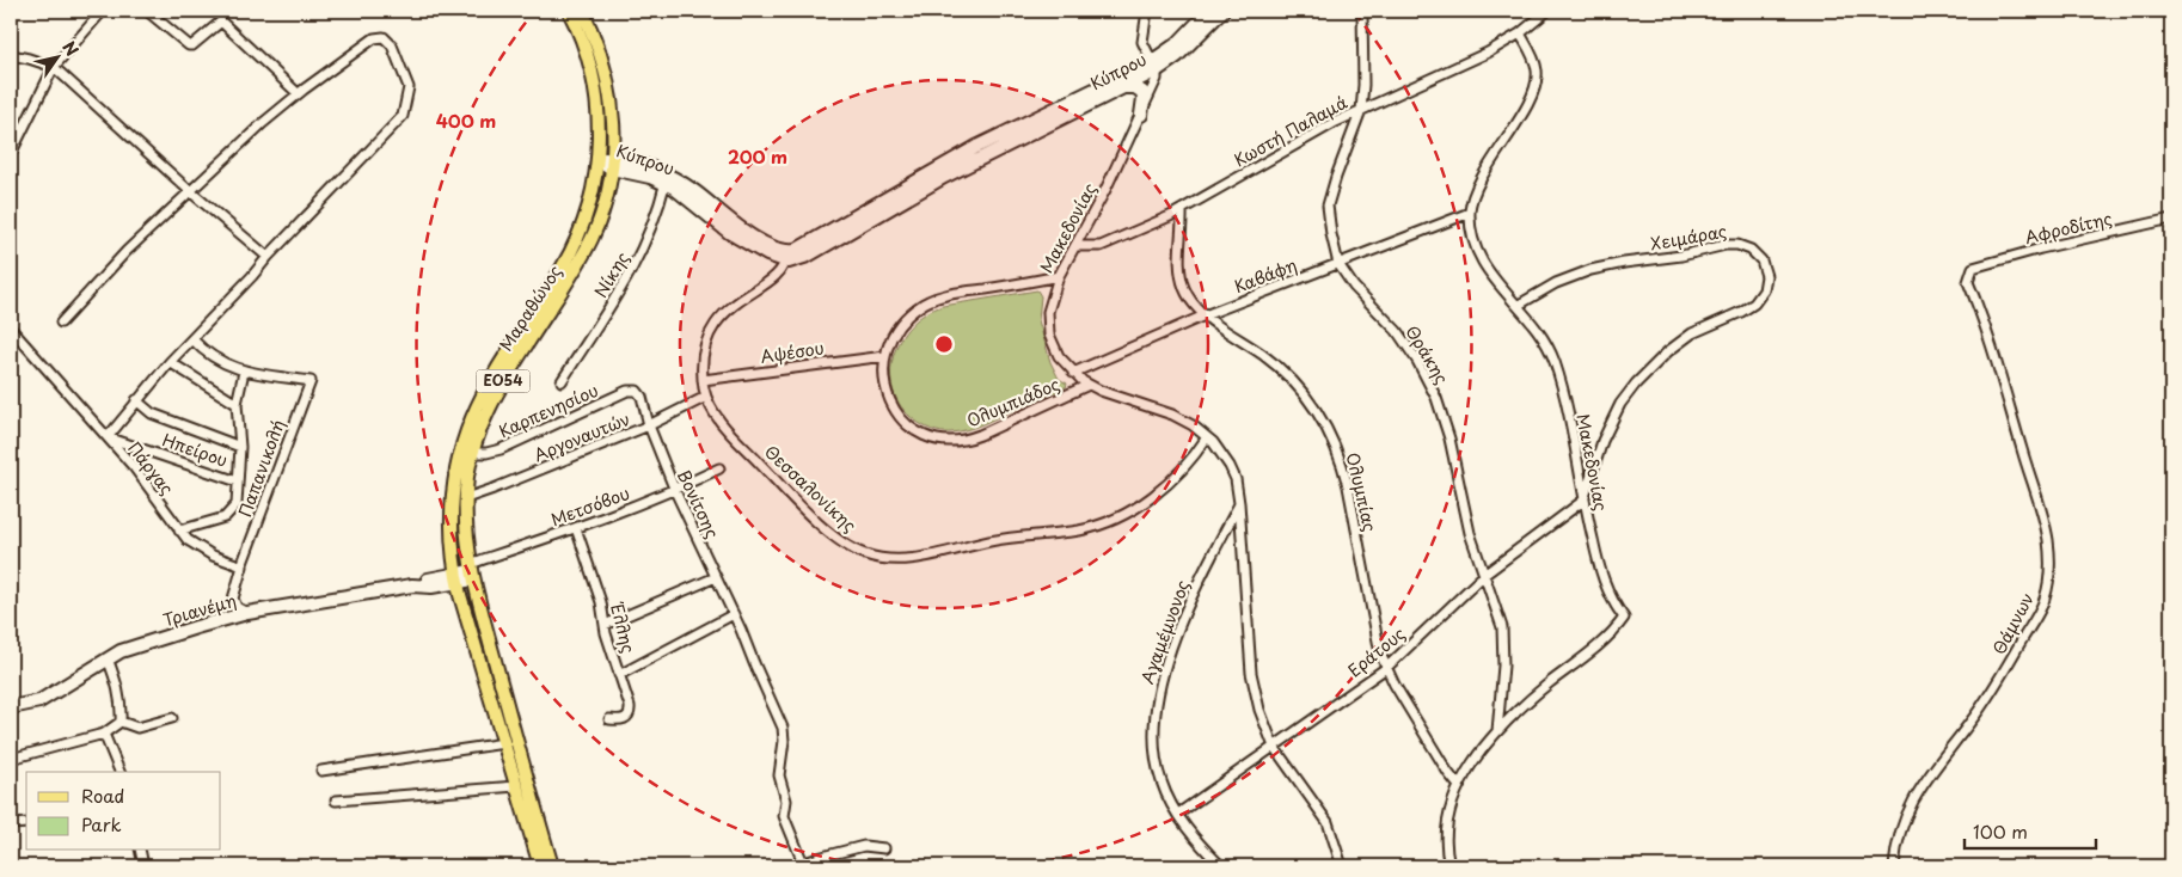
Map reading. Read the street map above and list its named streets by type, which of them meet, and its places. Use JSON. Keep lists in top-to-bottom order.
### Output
{
  "streets": {
    "main road": [
      "Κύπρου",
      "Μαραθώνος",
      "ΕΟ54",
      "Τριανέμη"
    ],
    "street": [
      "Κωστή Παλαμά",
      "Μακεδονίας",
      "Αφροδίτης",
      "Χειμάρας",
      "Νίκης",
      "Καβάφη",
      "Αψέσου",
      "Θράκης",
      "Ολυμπιάδος",
      "Καρπενησίου",
      "Αργοναυτών",
      "Ηπείρου",
      "Πάργας",
      "Παπανικολή",
      "Θεσσαλονίκης",
      "Ολυμπίας",
      "Βονίτσης",
      "Μετσόβου",
      "Θάμνων",
      "Έλλης",
      "Αγαμέμνονος",
      "Εράτους"
    ]
  },
  "crossings": [
    ["Κύπρου", "Μακεδονίας"],
    ["Κύπρου", "Νίκης"],
    ["Κύπρου", "Μαραθώνος"],
    ["Κύπρου", "Θεσσαλονίκης"],
    ["Κωστή Παλαμά", "Μακεδονίας"],
    ["Κωστή Παλαμά", "Θράκης"],
    ["Κωστή Παλαμά", "Ολυμπίας"],
    ["Μακεδονίας", "Χειμάρας"],
    ["Μακεδονίας", "Καβάφη"],
    ["Μακεδονίας", "Θράκης"],
    ["Μακεδονίας", "Ολυμπιάδος"],
    ["Μακεδονίας", "Θεσσαλονίκης"],
    ["Μακεδονίας", "Ολυμπίας"],
    ["Μακεδονίας", "Αγαμέμνονος"],
    ["Μακεδονίας", "Εράτους"],
    ["Αφροδίτης", "Θάμνων"],
    ["Χειμάρας", "Εράτους"],
    ["Καβάφη", "Θράκης"],
    ["Καβάφη", "Ολυμπίας"],
    ["Μαραθώνος", "Καρπενησίου"],
    ["Μαραθώνος", "Αργοναυτών"],
    ["Μαραθώνος", "Μετσόβου"],
    ["Μαραθώνος", "Τριανέμη"],
    ["Αψέσου", "Ολυμπιάδος"],
    ["Αψέσου", "Θεσσαλονίκης"],
    ["Θράκης", "Εράτους"],
    ["Καρπενησίου", "Βονίτσης"],
    ["Αργοναυτών", "Θεσσαλονίκης"],
    ["Αργοναυτών", "Βονίτσης"],
    ["Ηπείρου", "Πάργας"],
    ["Πάργας", "Παπανικολή"],
    ["Ολυμπίας", "Εράτους"],
    ["Βονίτσης", "Μετσόβου"],
    ["Μετσόβου", "Τριανέμη"],
    ["Μετσόβου", "Έλλης"],
    ["Αγαμέμνονος", "Εράτους"]
  ],
  "legend": ["Road", "Park"],
  "scale_bar": "100 m",
  "north": "top right",
  "rings": ["400 m", "200 m"]
}
